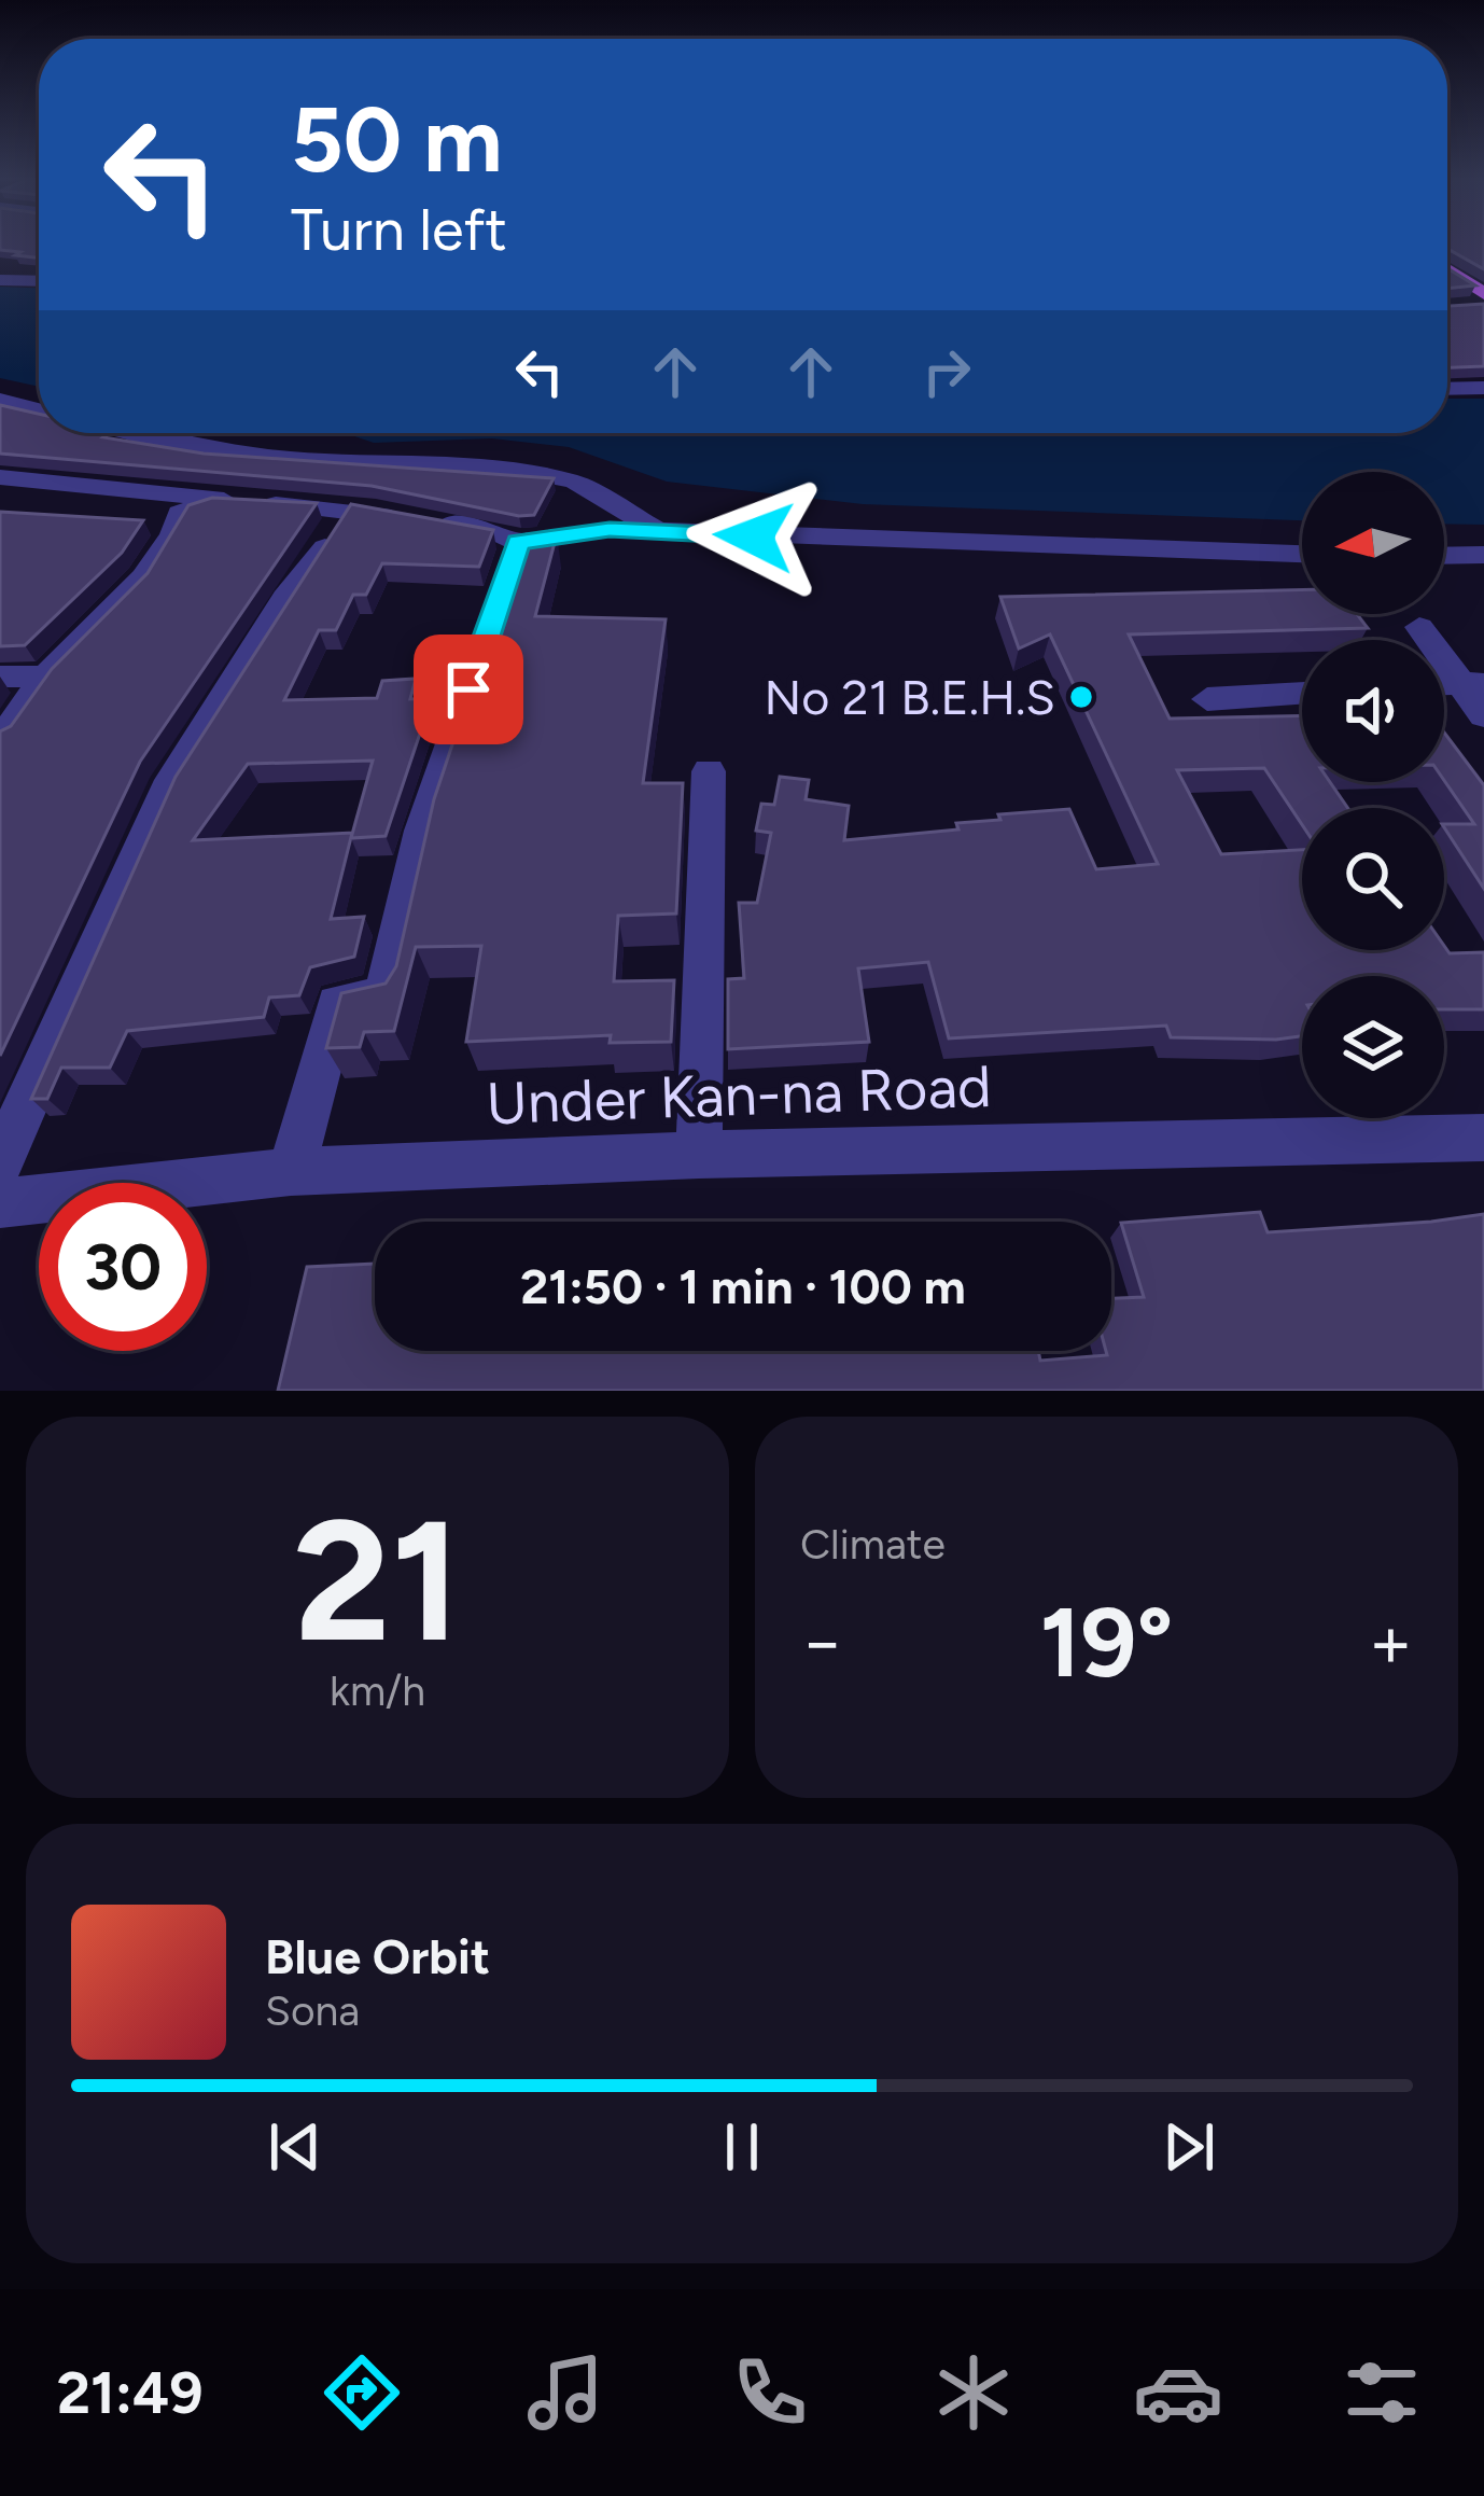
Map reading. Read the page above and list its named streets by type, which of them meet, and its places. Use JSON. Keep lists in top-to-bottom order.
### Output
{
  "streets": {
    "street": ["Under Kan-na Road"]
  },
  "places": ["No 21 B.E.H.S"],
  "north": "left",
  "page": {
    "turn": ["50 m", "Turn left"],
    "limit": "30",
    "trip": "21:50 · 1 min · 100 m",
    "tile": [
      ["21", "km/h"],
      "Climate"
    ],
    "heat": ["−", "19°", "+"],
    "song": ["Blue Orbit", "Sona"],
    "tabs": "21:49"
  }
}
